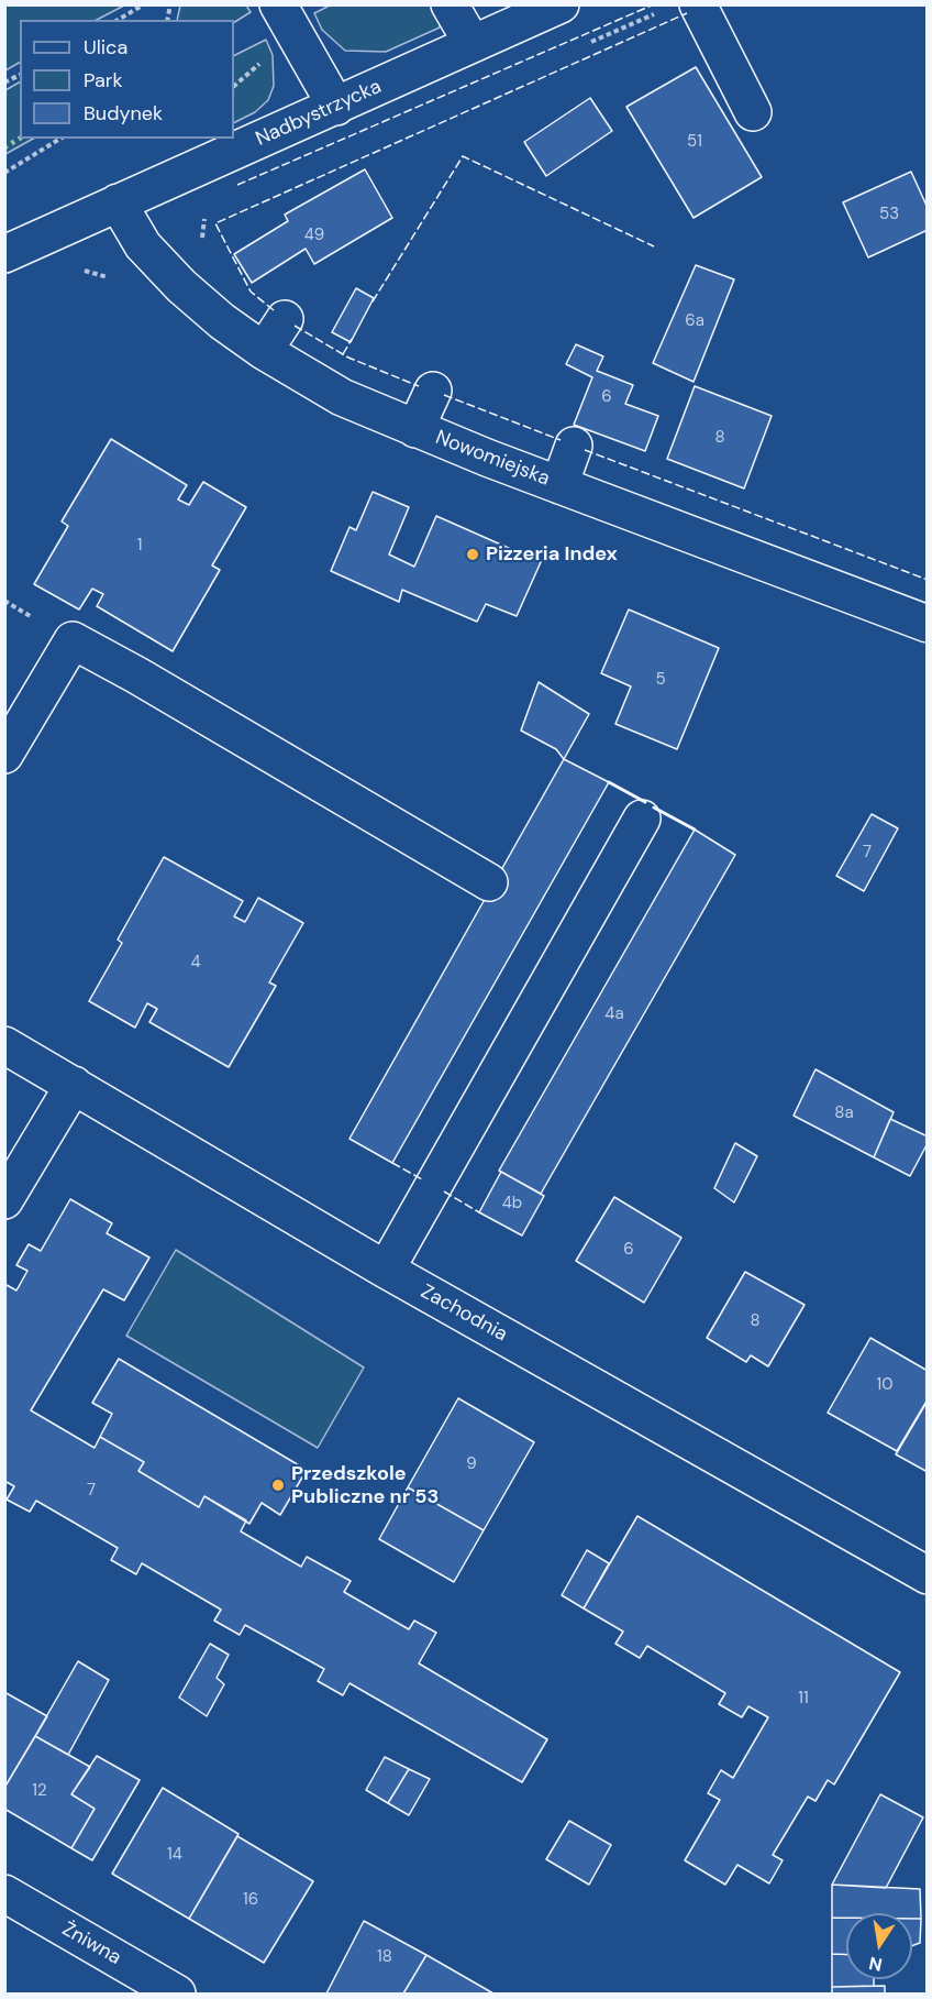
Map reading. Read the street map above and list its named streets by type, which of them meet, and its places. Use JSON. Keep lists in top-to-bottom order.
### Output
{
  "streets": {
    "street": [
      "Nadbystrzycka",
      "Nowomiejska",
      "Zachodnia",
      "Żniwna"
    ]
  },
  "crossings": [
    ["Nadbystrzycka", "Nowomiejska"]
  ],
  "places": ["Pizzeria Index", "Przedszkole Publiczne nr 53"],
  "house_numbers": [
    "51",
    "53",
    "49",
    "6a",
    "6",
    "8",
    "1",
    "5",
    "7",
    "4",
    "4a",
    "8a",
    "4b",
    "6",
    "8",
    "10",
    "9",
    "7",
    "11",
    "12",
    "14",
    "16",
    "18"
  ],
  "legend": ["Ulica", "Park", "Budynek"],
  "north": "bottom"
}
